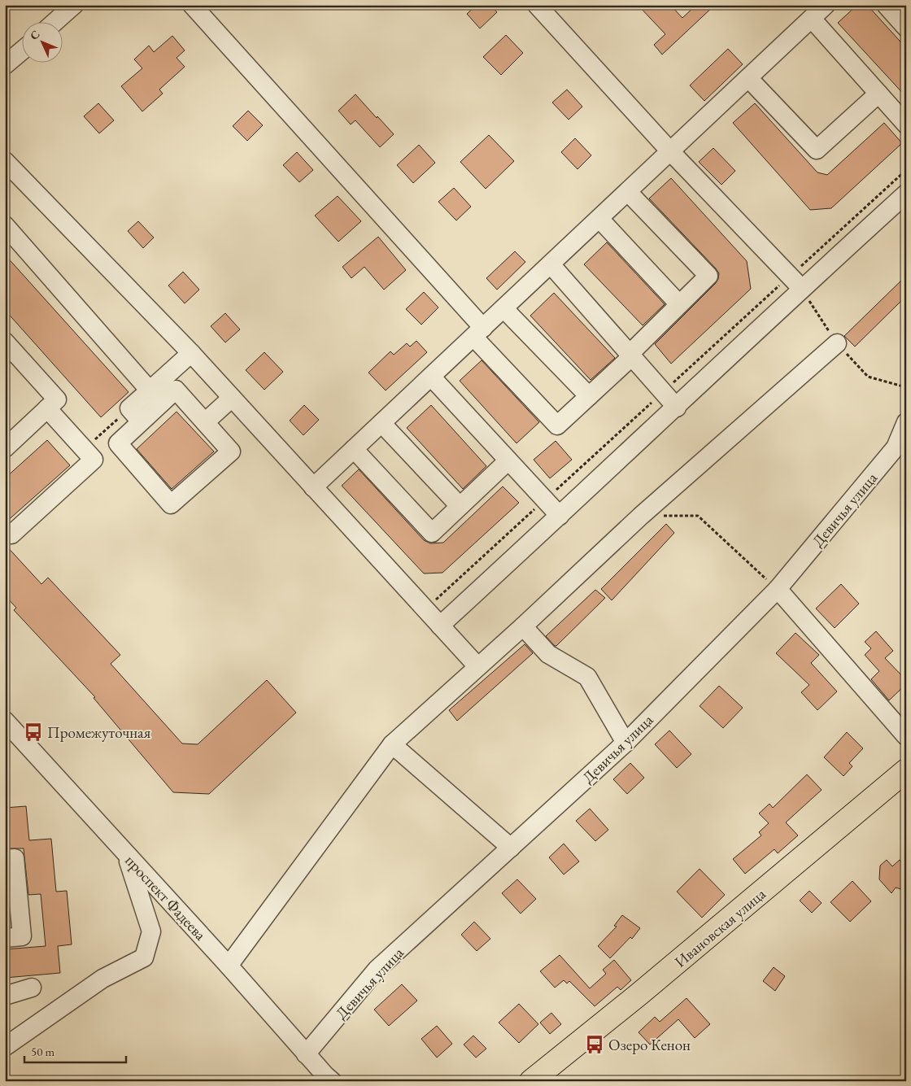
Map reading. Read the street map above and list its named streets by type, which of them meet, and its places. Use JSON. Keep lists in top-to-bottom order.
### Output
{
  "streets": {
    "main road": ["Ивановская улица"],
    "street": ["Девичья улица", "проспект Фадеева"]
  },
  "crossings": [
    ["Девичья улица", "проспект Фадеева"]
  ],
  "places": {
    "bus stop": ["Промежуточная", "Озеро Кенон"]
  },
  "scale_bar": "50 m",
  "north": "top left"
}
